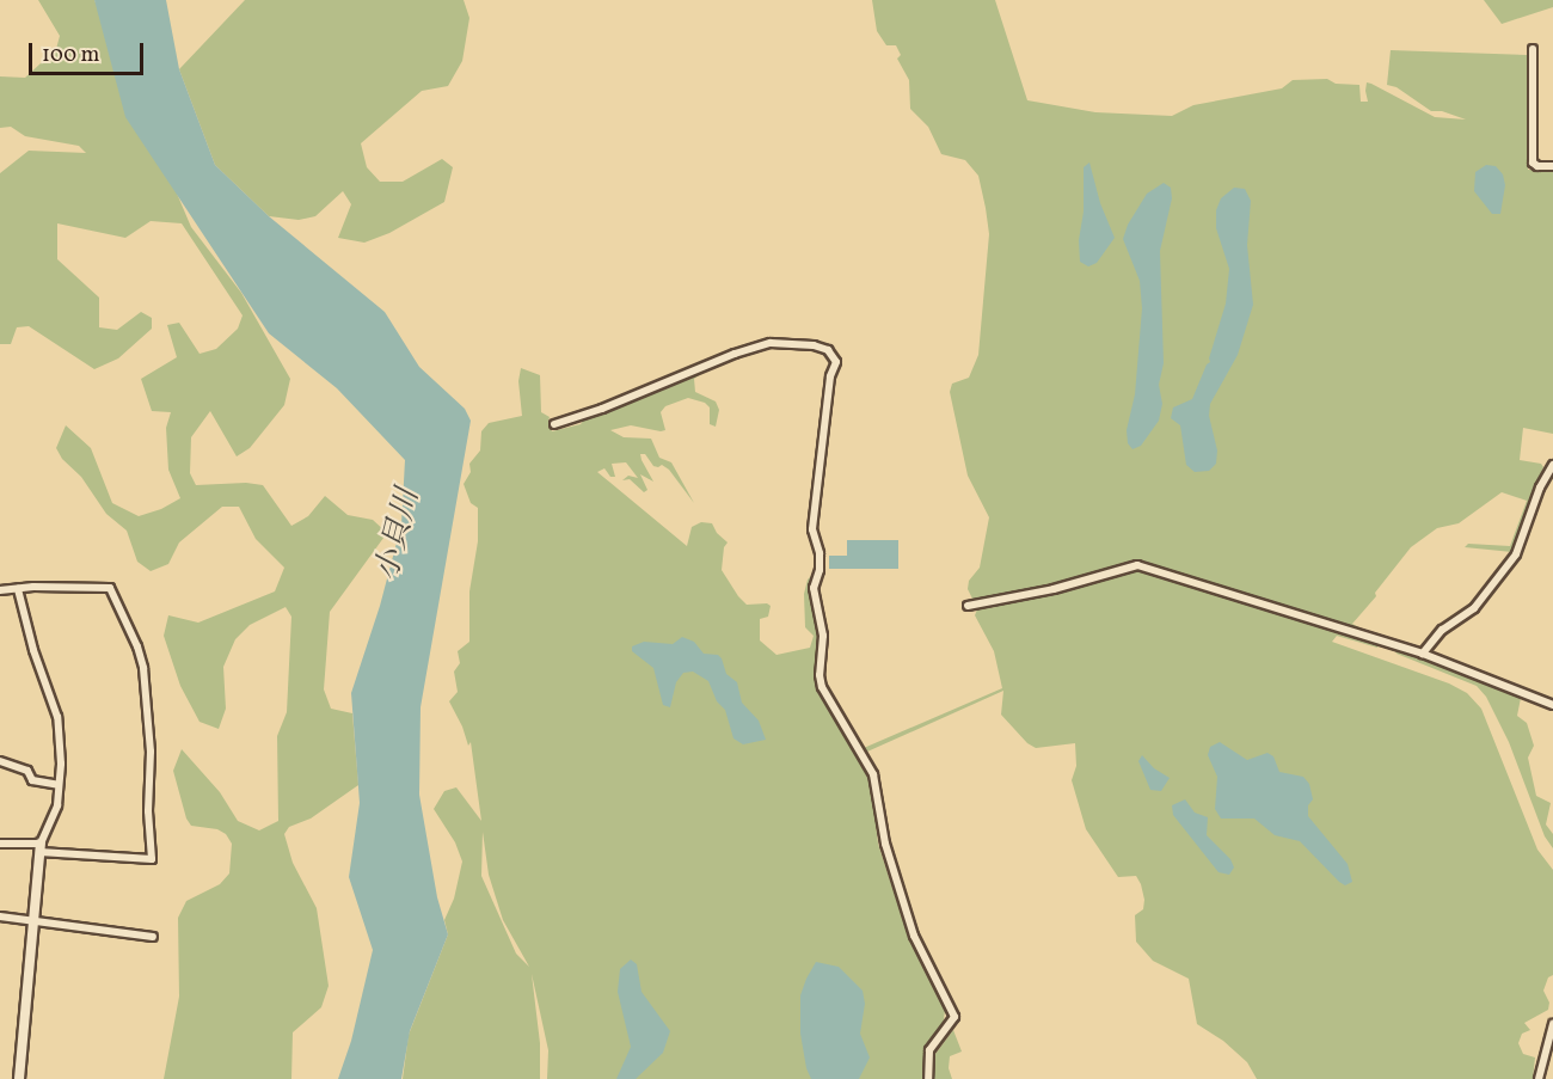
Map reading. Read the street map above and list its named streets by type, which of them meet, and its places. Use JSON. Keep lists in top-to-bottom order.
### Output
{
  "water": ["小貝川"],
  "scale_bar": "100 m"
}
